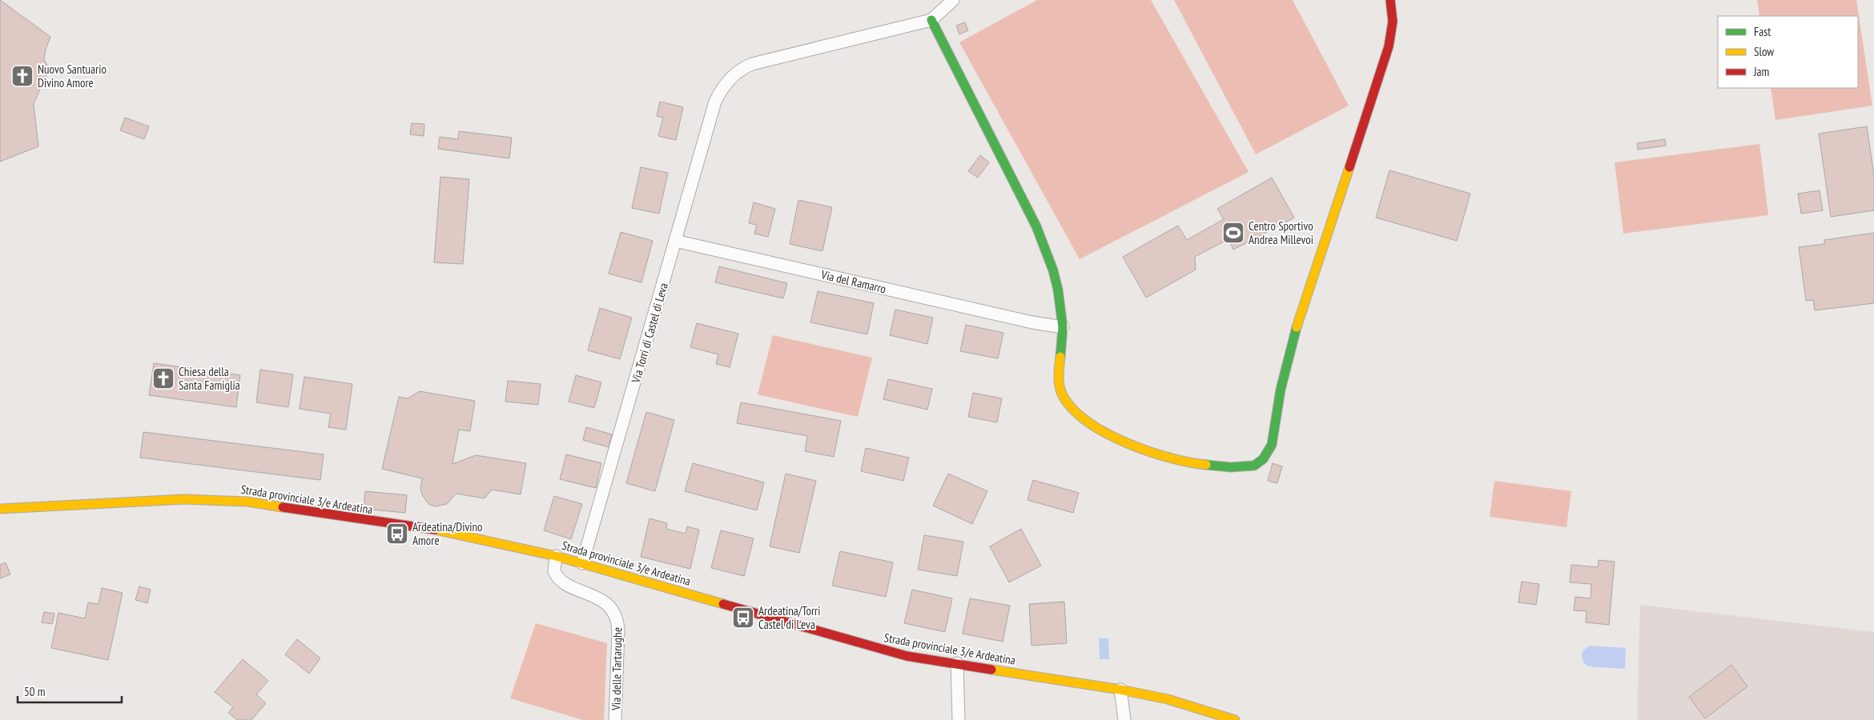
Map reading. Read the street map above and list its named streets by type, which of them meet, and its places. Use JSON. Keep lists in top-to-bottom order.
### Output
{
  "streets": {
    "main road": ["Strada provinciale 3/e Ardeatina"],
    "street": ["Via del Ramarro", "Via Torri di Castel di Leva", "Via delle Tartarughe"]
  },
  "crossings": [
    ["Via del Ramarro", "Via Torri di Castel di Leva"],
    ["Via Torri di Castel di Leva", "Strada provinciale 3/e Ardeatina"],
    ["Strada provinciale 3/e Ardeatina", "Via delle Tartarughe"]
  ],
  "places": {
    "church": ["Nuovo Santuario Divino Amore", "Chiesa della Santa Famiglia"],
    "sports": ["Centro Sportivo Andrea Millevoi"],
    "bus stop": ["Ardeatina/Divino Amore", "Ardeatina/Torri Castel di Leva"]
  },
  "legend": ["Fast", "Slow", "Jam"],
  "scale_bar": "50 m"
}
